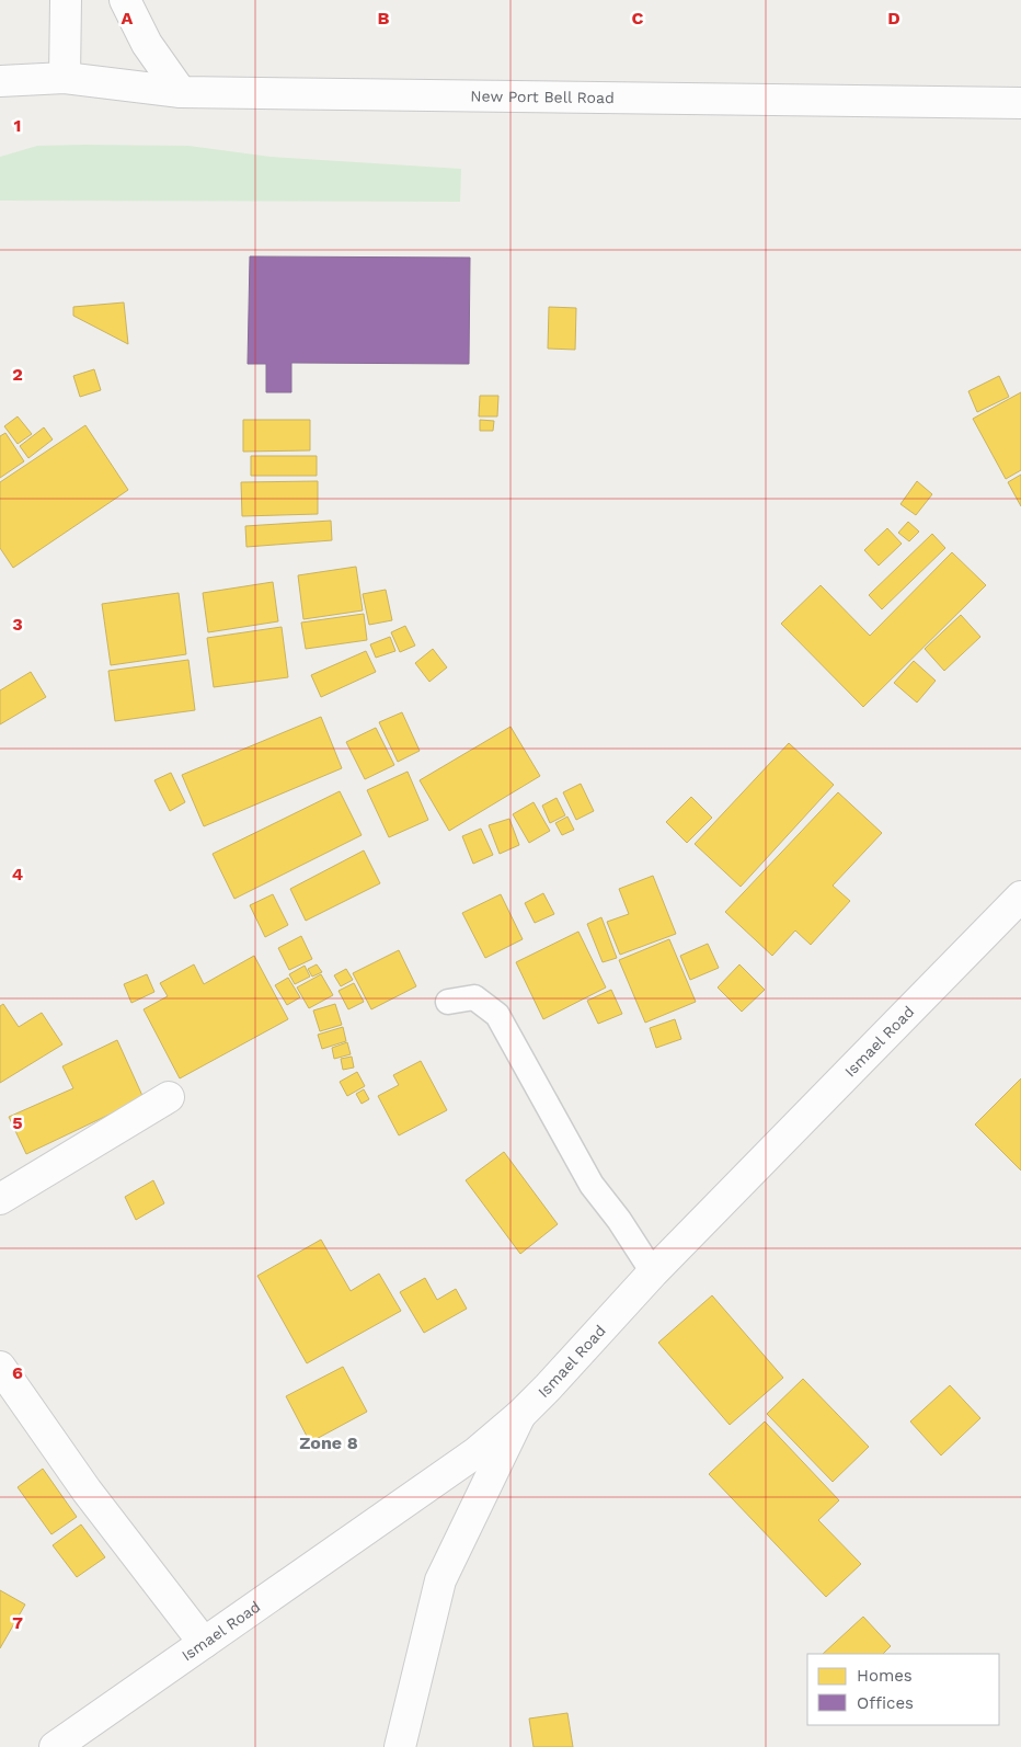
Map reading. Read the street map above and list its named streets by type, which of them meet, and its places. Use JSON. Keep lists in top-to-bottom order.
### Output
{
  "streets": {
    "street": ["New Port Bell Road", "Ismael Road"]
  },
  "districts": ["Zone 8"],
  "legend": ["Homes", "Offices"],
  "grid": {
    "columns": [
      "A",
      "B",
      "C",
      "D"
    ],
    "rows": [
      "1",
      "2",
      "3",
      "4",
      "5",
      "6",
      "7"
    ]
  }
}
